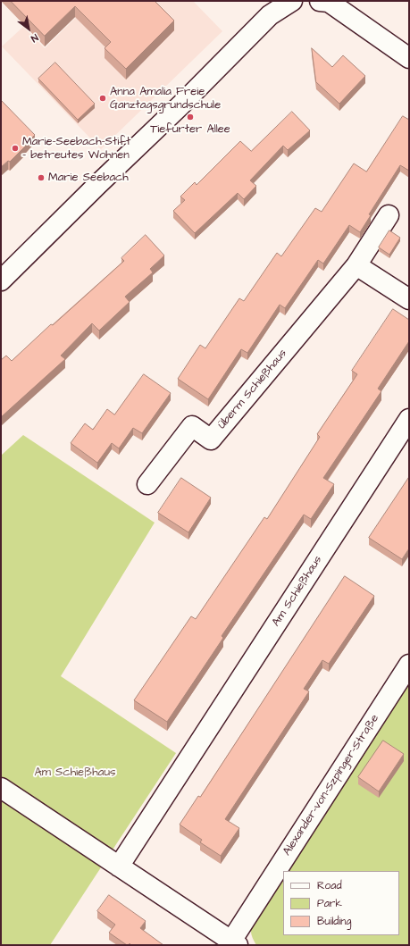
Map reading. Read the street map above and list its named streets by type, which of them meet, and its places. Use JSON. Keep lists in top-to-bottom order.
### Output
{
  "streets": {
    "street": ["Überm Schießhaus", "Am Schießhaus", "Alexander-von-Szpinger-Straße"]
  },
  "parks": ["Am Schießhaus"],
  "places": [
    "Anna Amalia Freie Ganztagsgrundschule",
    "Tiefurter Allee",
    "Marie-Seebach-Stift - betreutes Wohnen",
    "Marie Seebach"
  ],
  "legend": ["Road", "Park", "Building"],
  "north": "bottom right"
}
